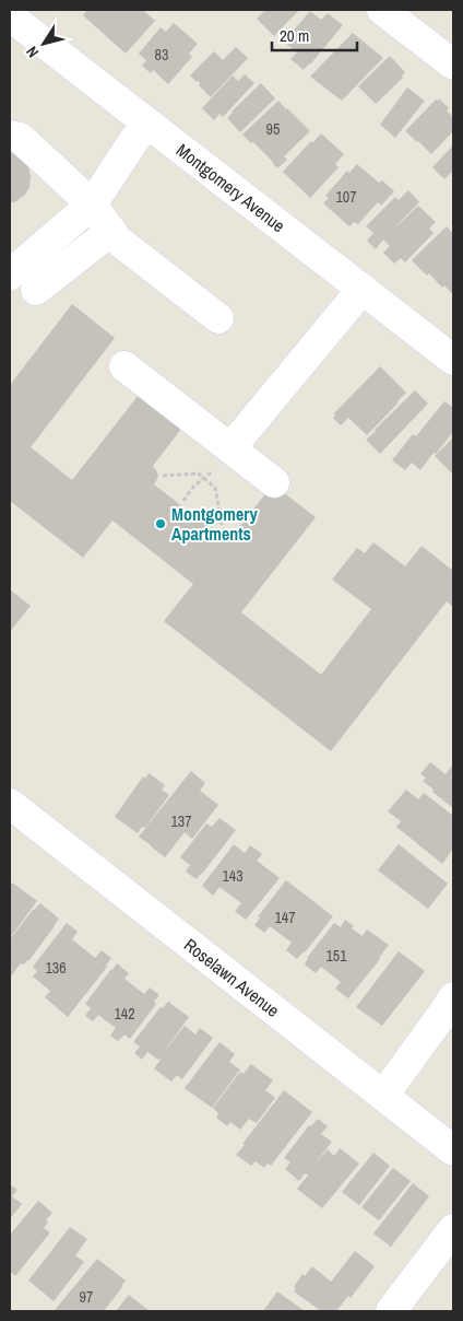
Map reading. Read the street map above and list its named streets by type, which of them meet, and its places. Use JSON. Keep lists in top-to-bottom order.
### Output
{
  "streets": {
    "street": ["Montgomery Avenue", "Roselawn Avenue"]
  },
  "places": ["Montgomery Apartments"],
  "house_numbers": [
    "83",
    "95",
    "107",
    "137",
    "143",
    "147",
    "151",
    "136",
    "142",
    "97"
  ],
  "scale_bar": "20 m",
  "north": "bottom left"
}
